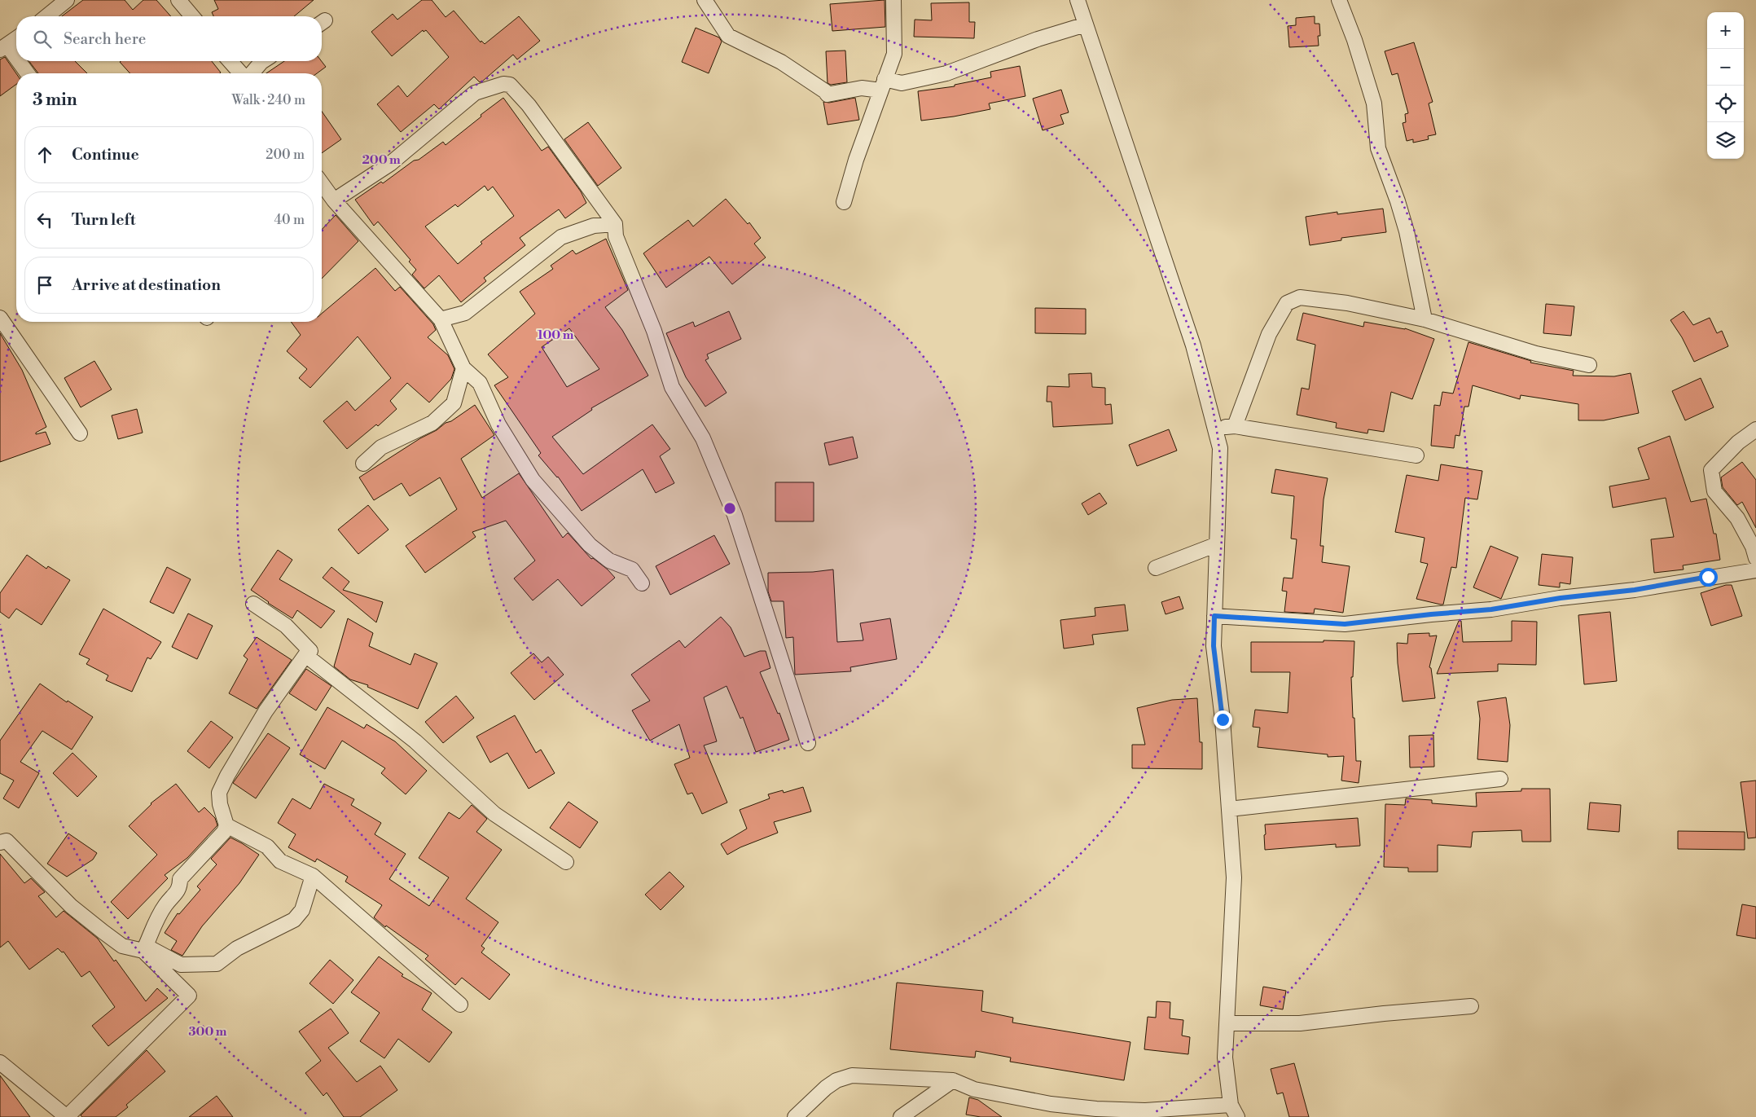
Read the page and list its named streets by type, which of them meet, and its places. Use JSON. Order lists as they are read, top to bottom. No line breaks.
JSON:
{"page":{"map_buttons":["+","−"],"search":"Search here","heading":["3 min","Walk · 240 m"],"list":[["Continue","200 m"],["Turn left","40 m"],"Arrive at destination"]},"rings":["200 m","100 m","300 m"]}
